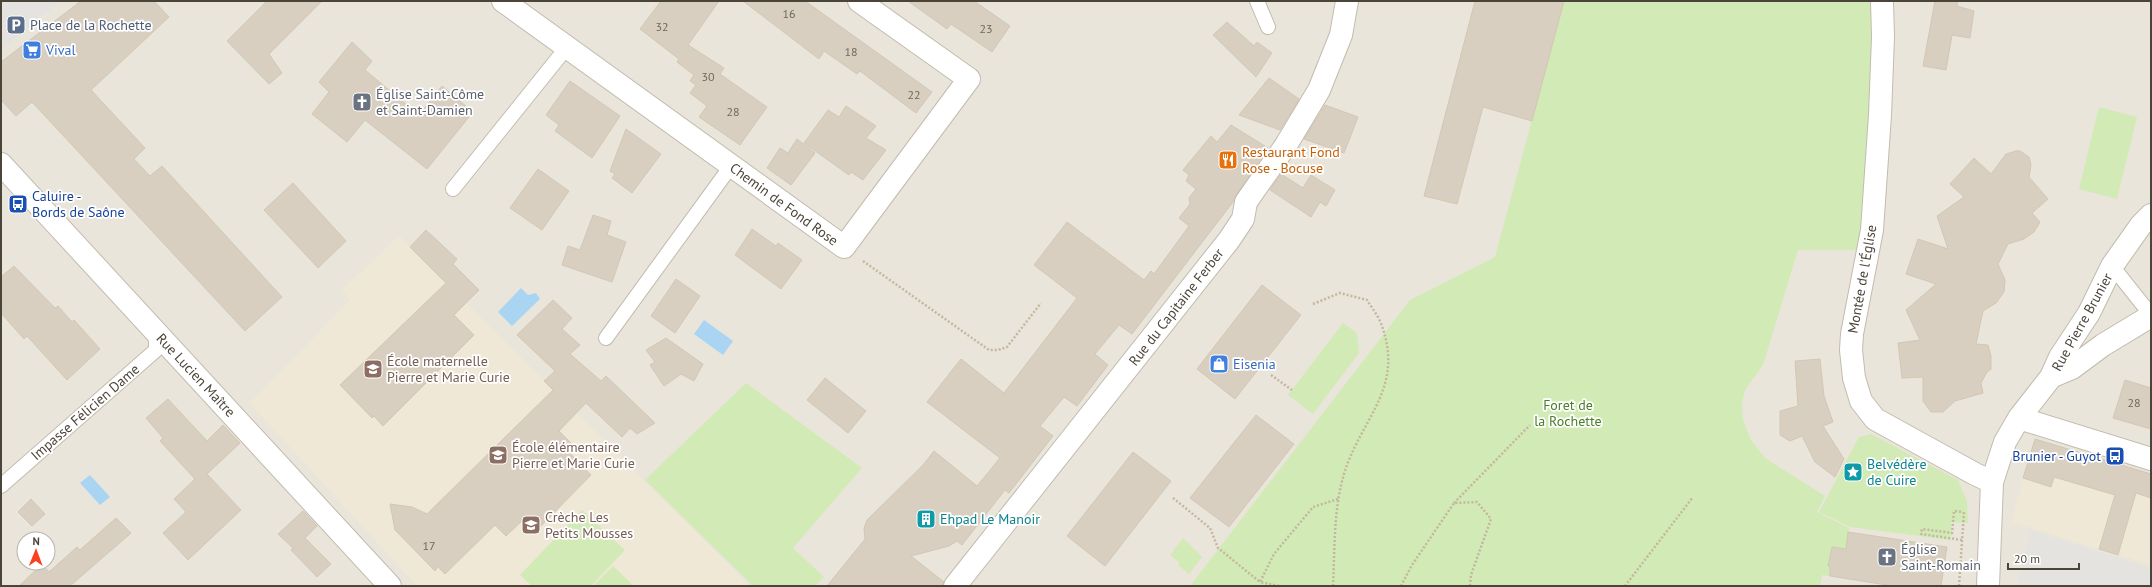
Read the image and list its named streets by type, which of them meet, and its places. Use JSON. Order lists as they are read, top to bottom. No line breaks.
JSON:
{"streets":{"street":["Chemin de Fond Rose","Montée de l'Église","Rue du Capitaine Ferber","Rue Pierre Brunier","Rue Lucien Maître"],"lane":["Impasse Félicien Dame"]},"crossings":[["Montée de l'Église","Rue Pierre Brunier"],["Rue Lucien Maître","Impasse Félicien Dame"]],"parks":["Foret de la Rochette"],"places":{"parking":["Place de la Rochette"],"supermarket":["Vival"],"church":["Église Saint-Côme et Saint-Damien","Église Saint-Romain"],"restaurant":["Restaurant Fond Rose - Bocuse"],"bus stop":["Caluire - Bords de Saône","Brunier - Guyot"],"shop":["Eisenia"],"school or university":["École maternelle Pierre et Marie Curie","École élémentaire Pierre et Marie Curie","Crèche Les Petits Mousses"],"place":["Belvédère de Cuire"],"building":["Ehpad Le Manoir"]},"house_numbers":["16","32","23","18","30","22","28","28","17"],"scale_bar":"20 m","north":"top"}
